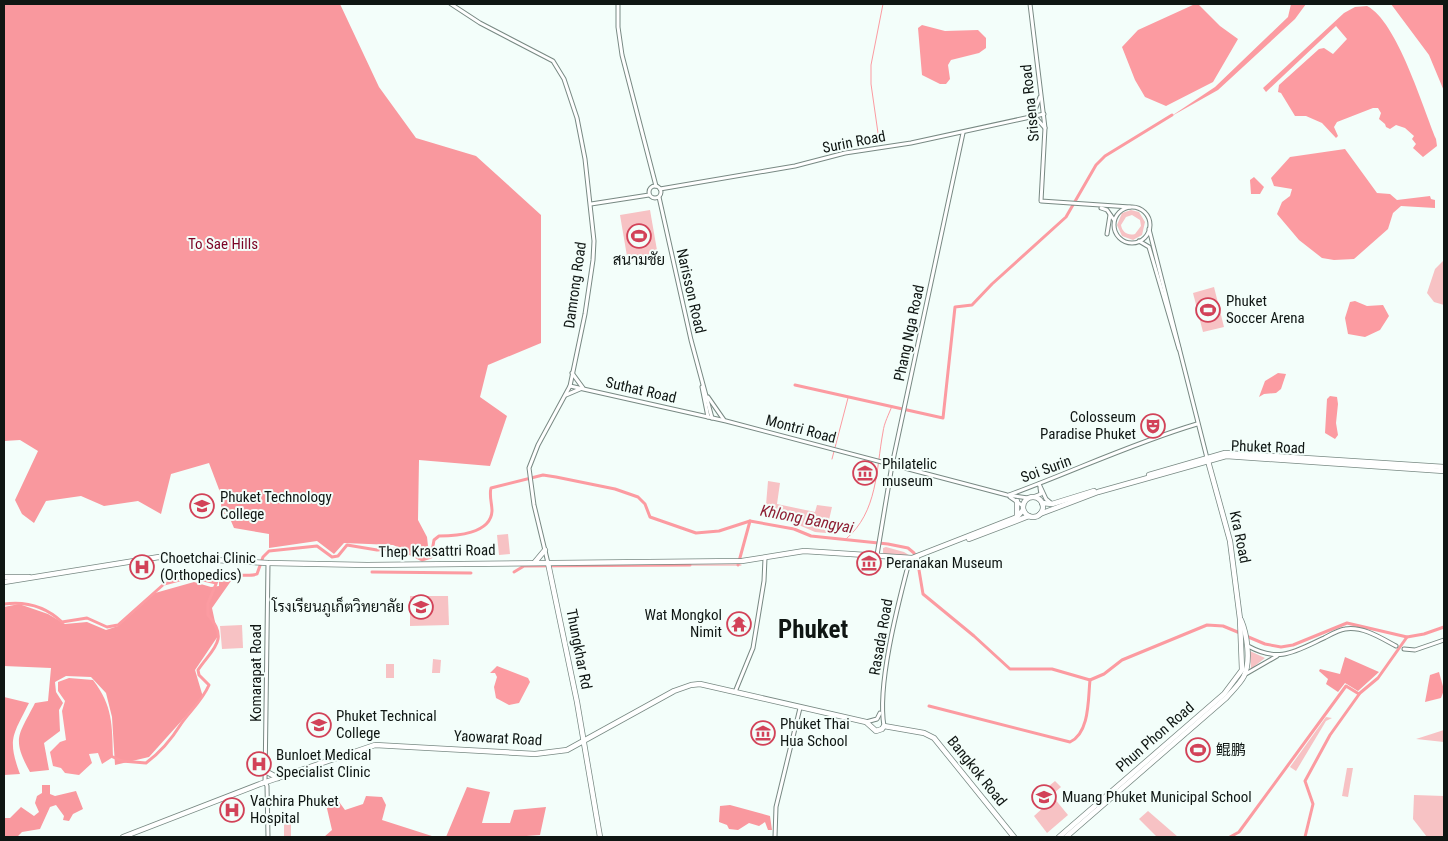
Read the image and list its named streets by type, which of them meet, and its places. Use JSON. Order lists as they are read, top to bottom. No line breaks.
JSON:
{"streets":{"main road":["Phuket Road","Kra Road","Thep Krasattri Road","Rasada Road","Thungkhar Rd","Phun Phon Road","Yaowarat Road","Bangkok Road"],"street":["Srisena Road","Surin Road","Damrong Road","Narisson Road","Phang Nga Road","Suthat Road","Montri Road","Soi Surin","Komarapat Road"]},"crossings":[["Srisena Road","Surin Road"],["Surin Road","Phang Nga Road"],["Damrong Road","Suthat Road"],["Damrong Road","Thep Krasattri Road"],["Damrong Road","Thungkhar Rd"],["Narisson Road","Suthat Road"],["Narisson Road","Montri Road"],["Phang Nga Road","Montri Road"],["Phang Nga Road","Thep Krasattri Road"],["Suthat Road","Montri Road"],["Montri Road","Phuket Road"],["Montri Road","Soi Surin"],["Phuket Road","Kra Road"],["Kra Road","Phun Phon Road"],["Thep Krasattri Road","Thungkhar Rd"],["Thep Krasattri Road","Komarapat Road"],["Thungkhar Rd","Yaowarat Road"],["Komarapat Road","Yaowarat Road"],["Yaowarat Road","Bangkok Road"]],"districts":["Phuket"],"water":["Khlong Bangyai"],"parks":["To Sae Hills"],"places":{"sports":["สนามชัย","Phuket Soccer Arena","鲲鹏"],"theatre":["Colosseum Paradise Phuket"],"museum":["Philatelic museum","Peranakan Museum","Phuket Thai Hua School"],"school or university":["Phuket Technology College","โรงเรียนภูเก็ตวิทยาลัย","Phuket Technical College","Muang Phuket Municipal School"],"hospital":["Choetchai Clinic (Orthopedics)","Bunloet Medical Specialist Clinic","Vachira Phuket Hospital"],"temple":["Wat Mongkol Nimit"]}}
